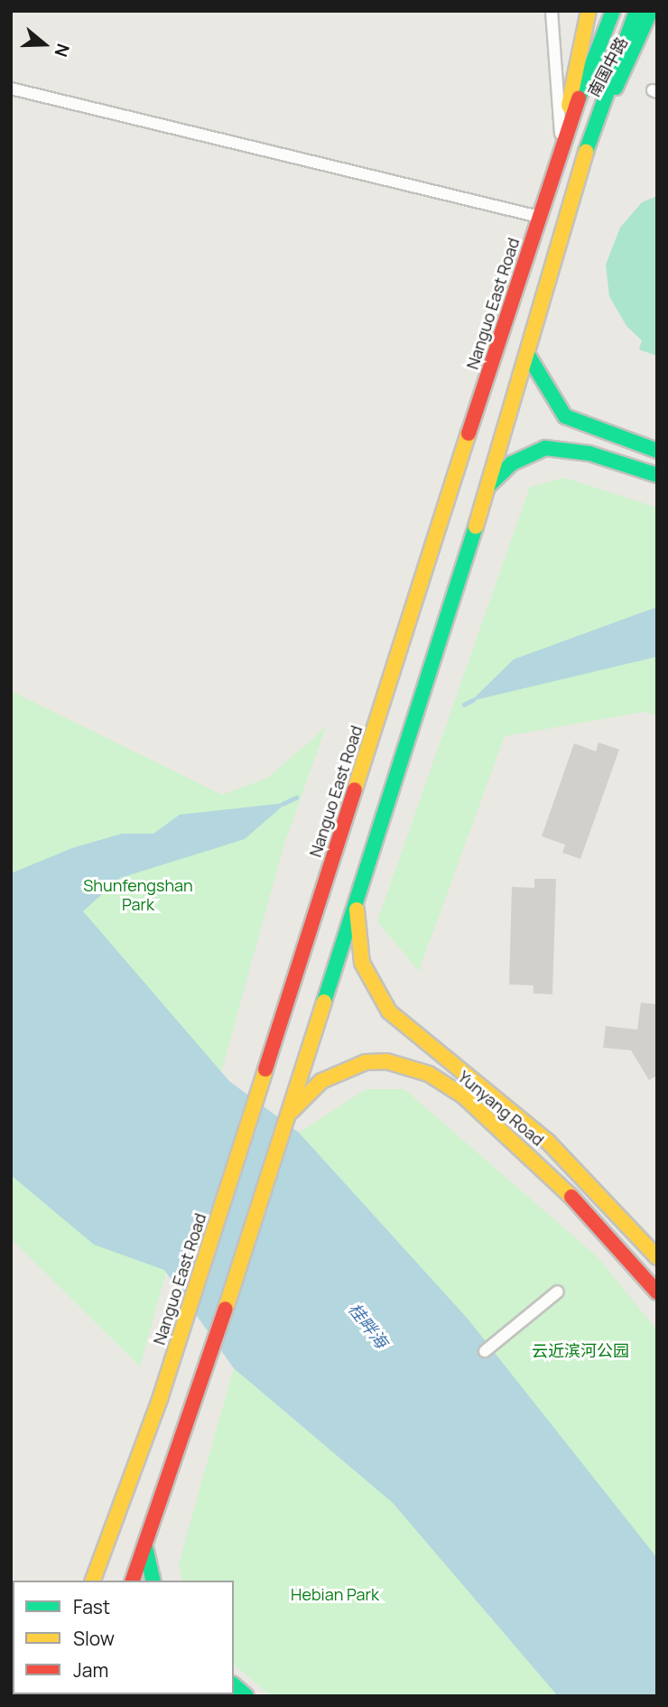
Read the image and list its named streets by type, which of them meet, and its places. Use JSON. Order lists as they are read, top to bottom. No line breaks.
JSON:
{"streets":{"main road":["南国中路","Nanguo East Road","Yunyang Road"]},"crossings":[["南国中路","Nanguo East Road"]],"water":["桂畔海"],"parks":["Shunfengshan Park","云近滨河公园","Hebian Park"],"legend":["Fast","Slow","Jam"],"north":"right"}
